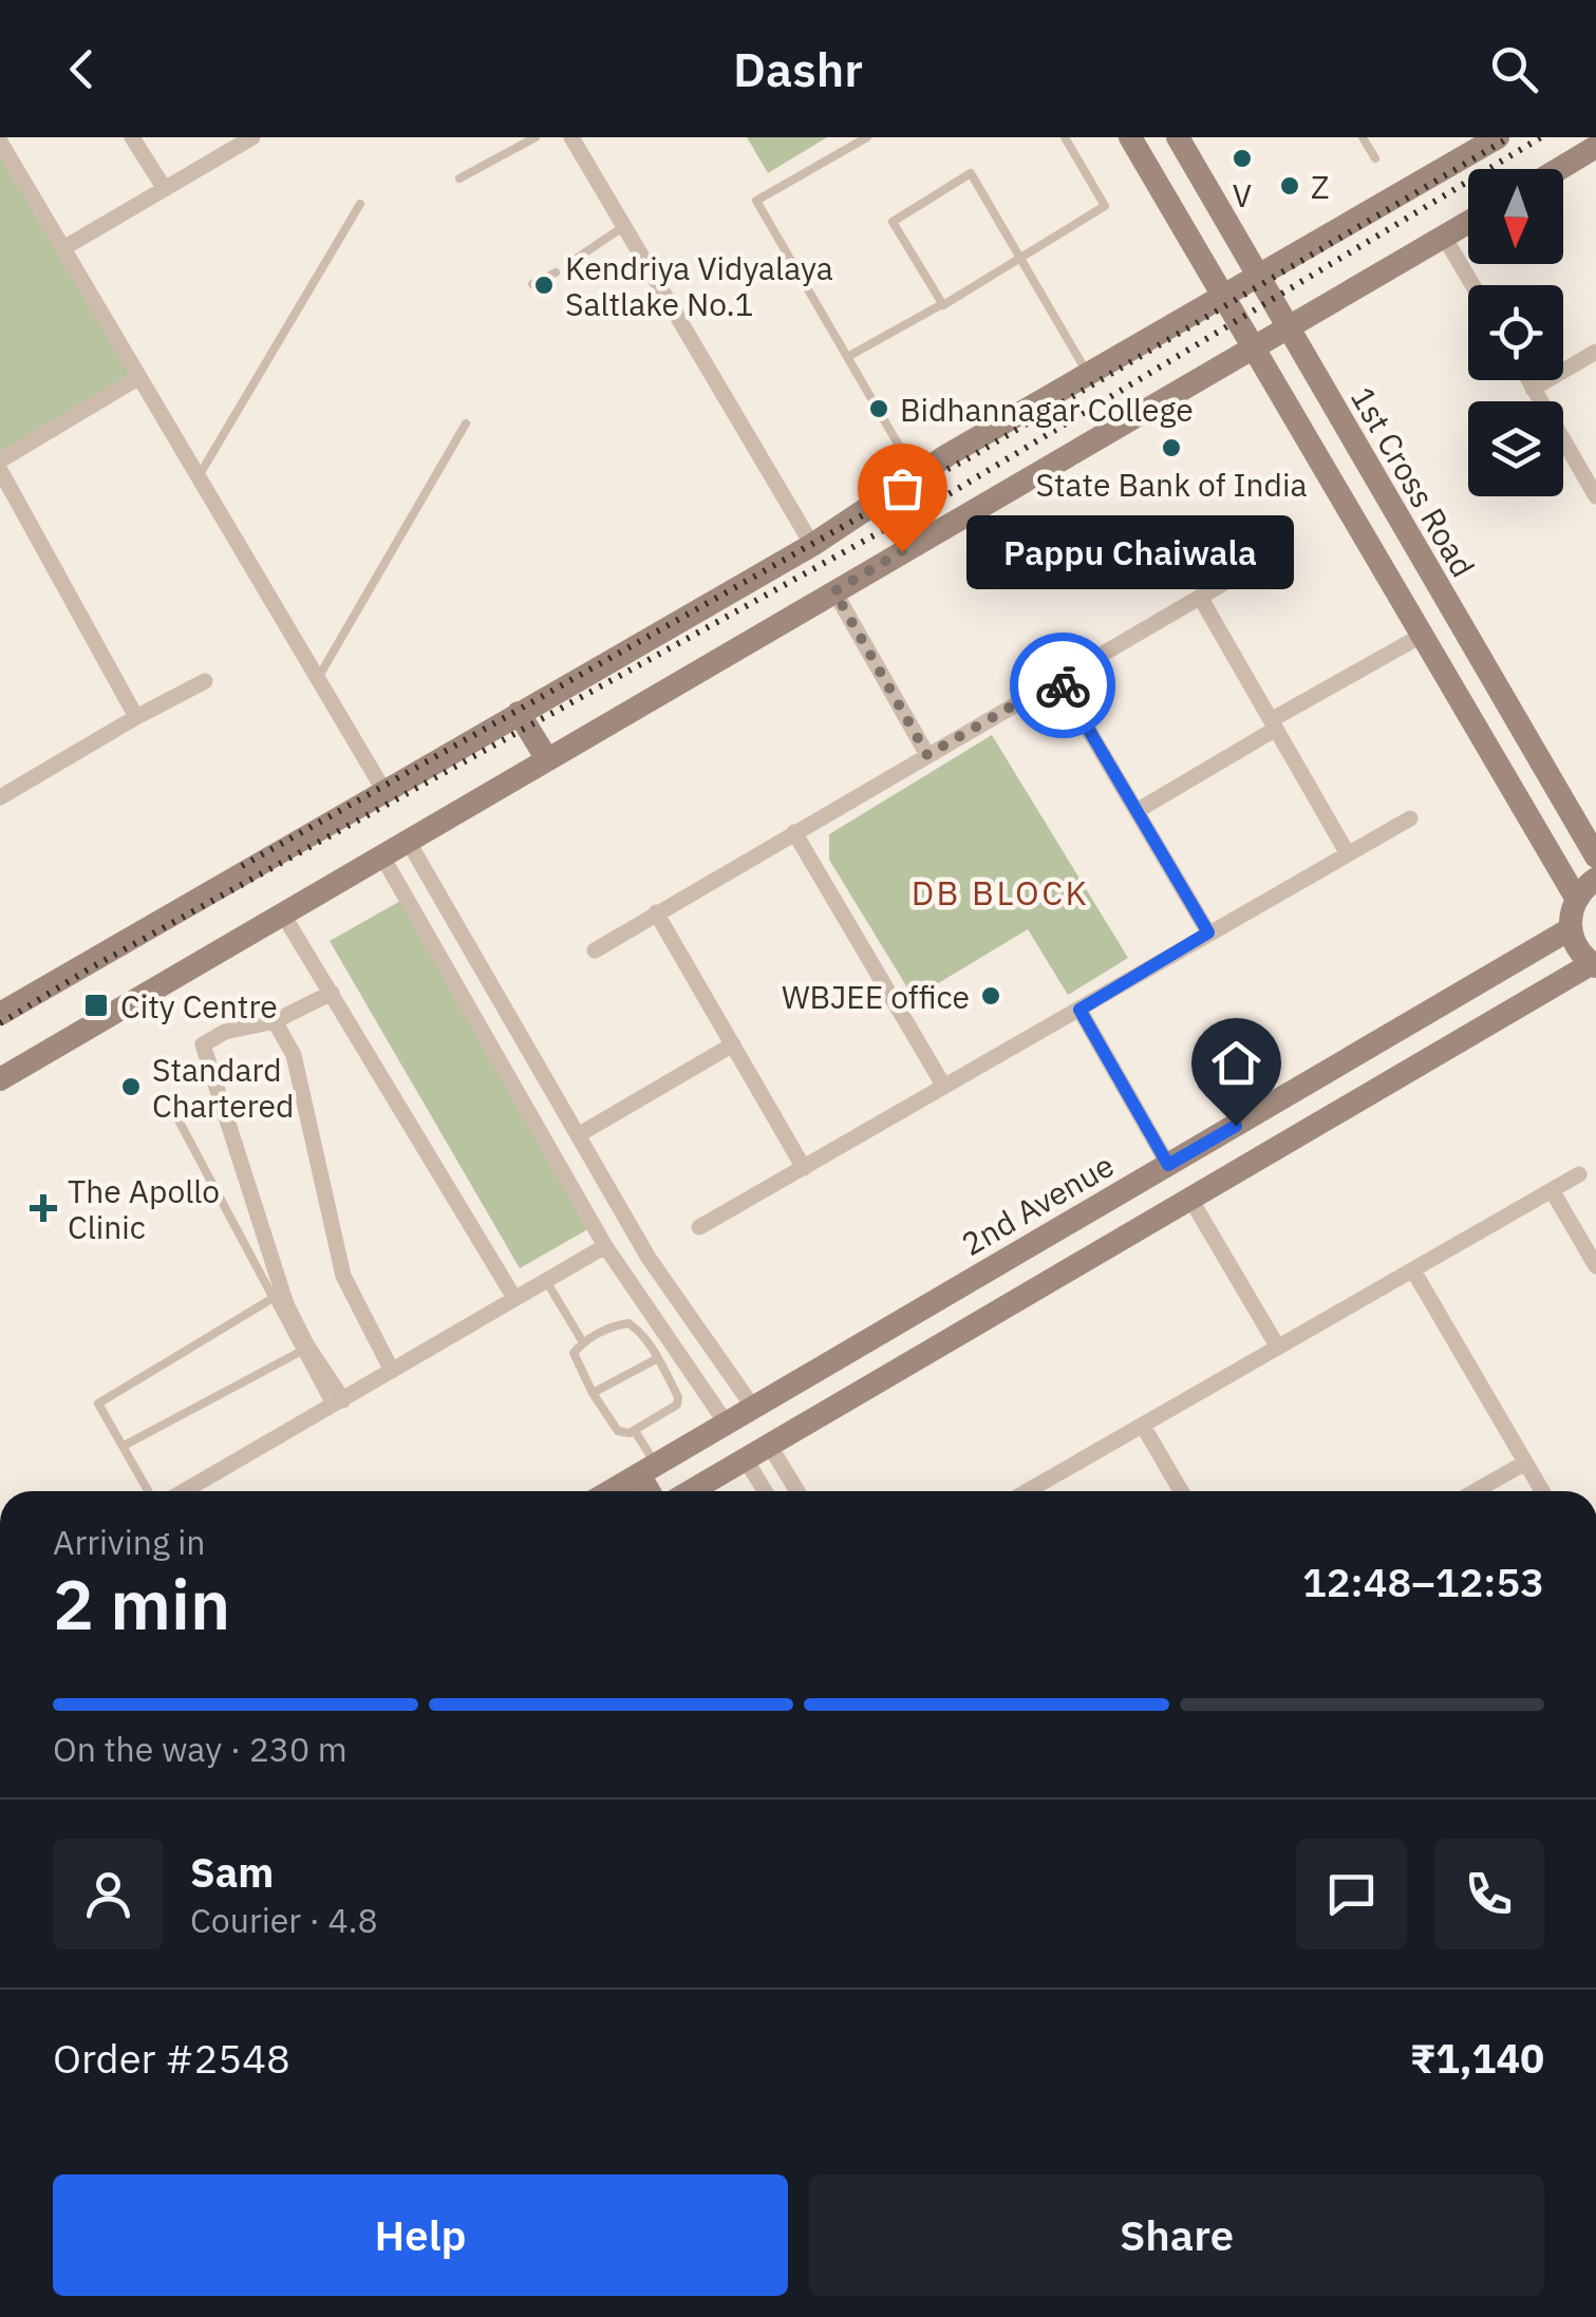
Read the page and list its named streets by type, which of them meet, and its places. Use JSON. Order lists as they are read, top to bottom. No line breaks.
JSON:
{"streets":{"street":["1st Cross Road","2nd Avenue"]},"districts":["DB BLOCK"],"places":{"other":["V","Z","Kendriya Vidyalaya Saltlake No.1","Bidhannagar College","State Bank of India","Pappu Chaiwala","WBJEE office","Standard Chartered"],"transit":["City Centre"],"health":["The Apollo Clinic"]},"north":"bottom","page":{"header":"Dashr","bubble":"Pappu Chaiwala","heading":["2 min","Arriving in","12:48–12:53"],"panel":["Sam","Courier · 4.8","Order #2548","₹1,140"],"bar":"On the way · 230 m","buttons":["Help","Share"]}}
